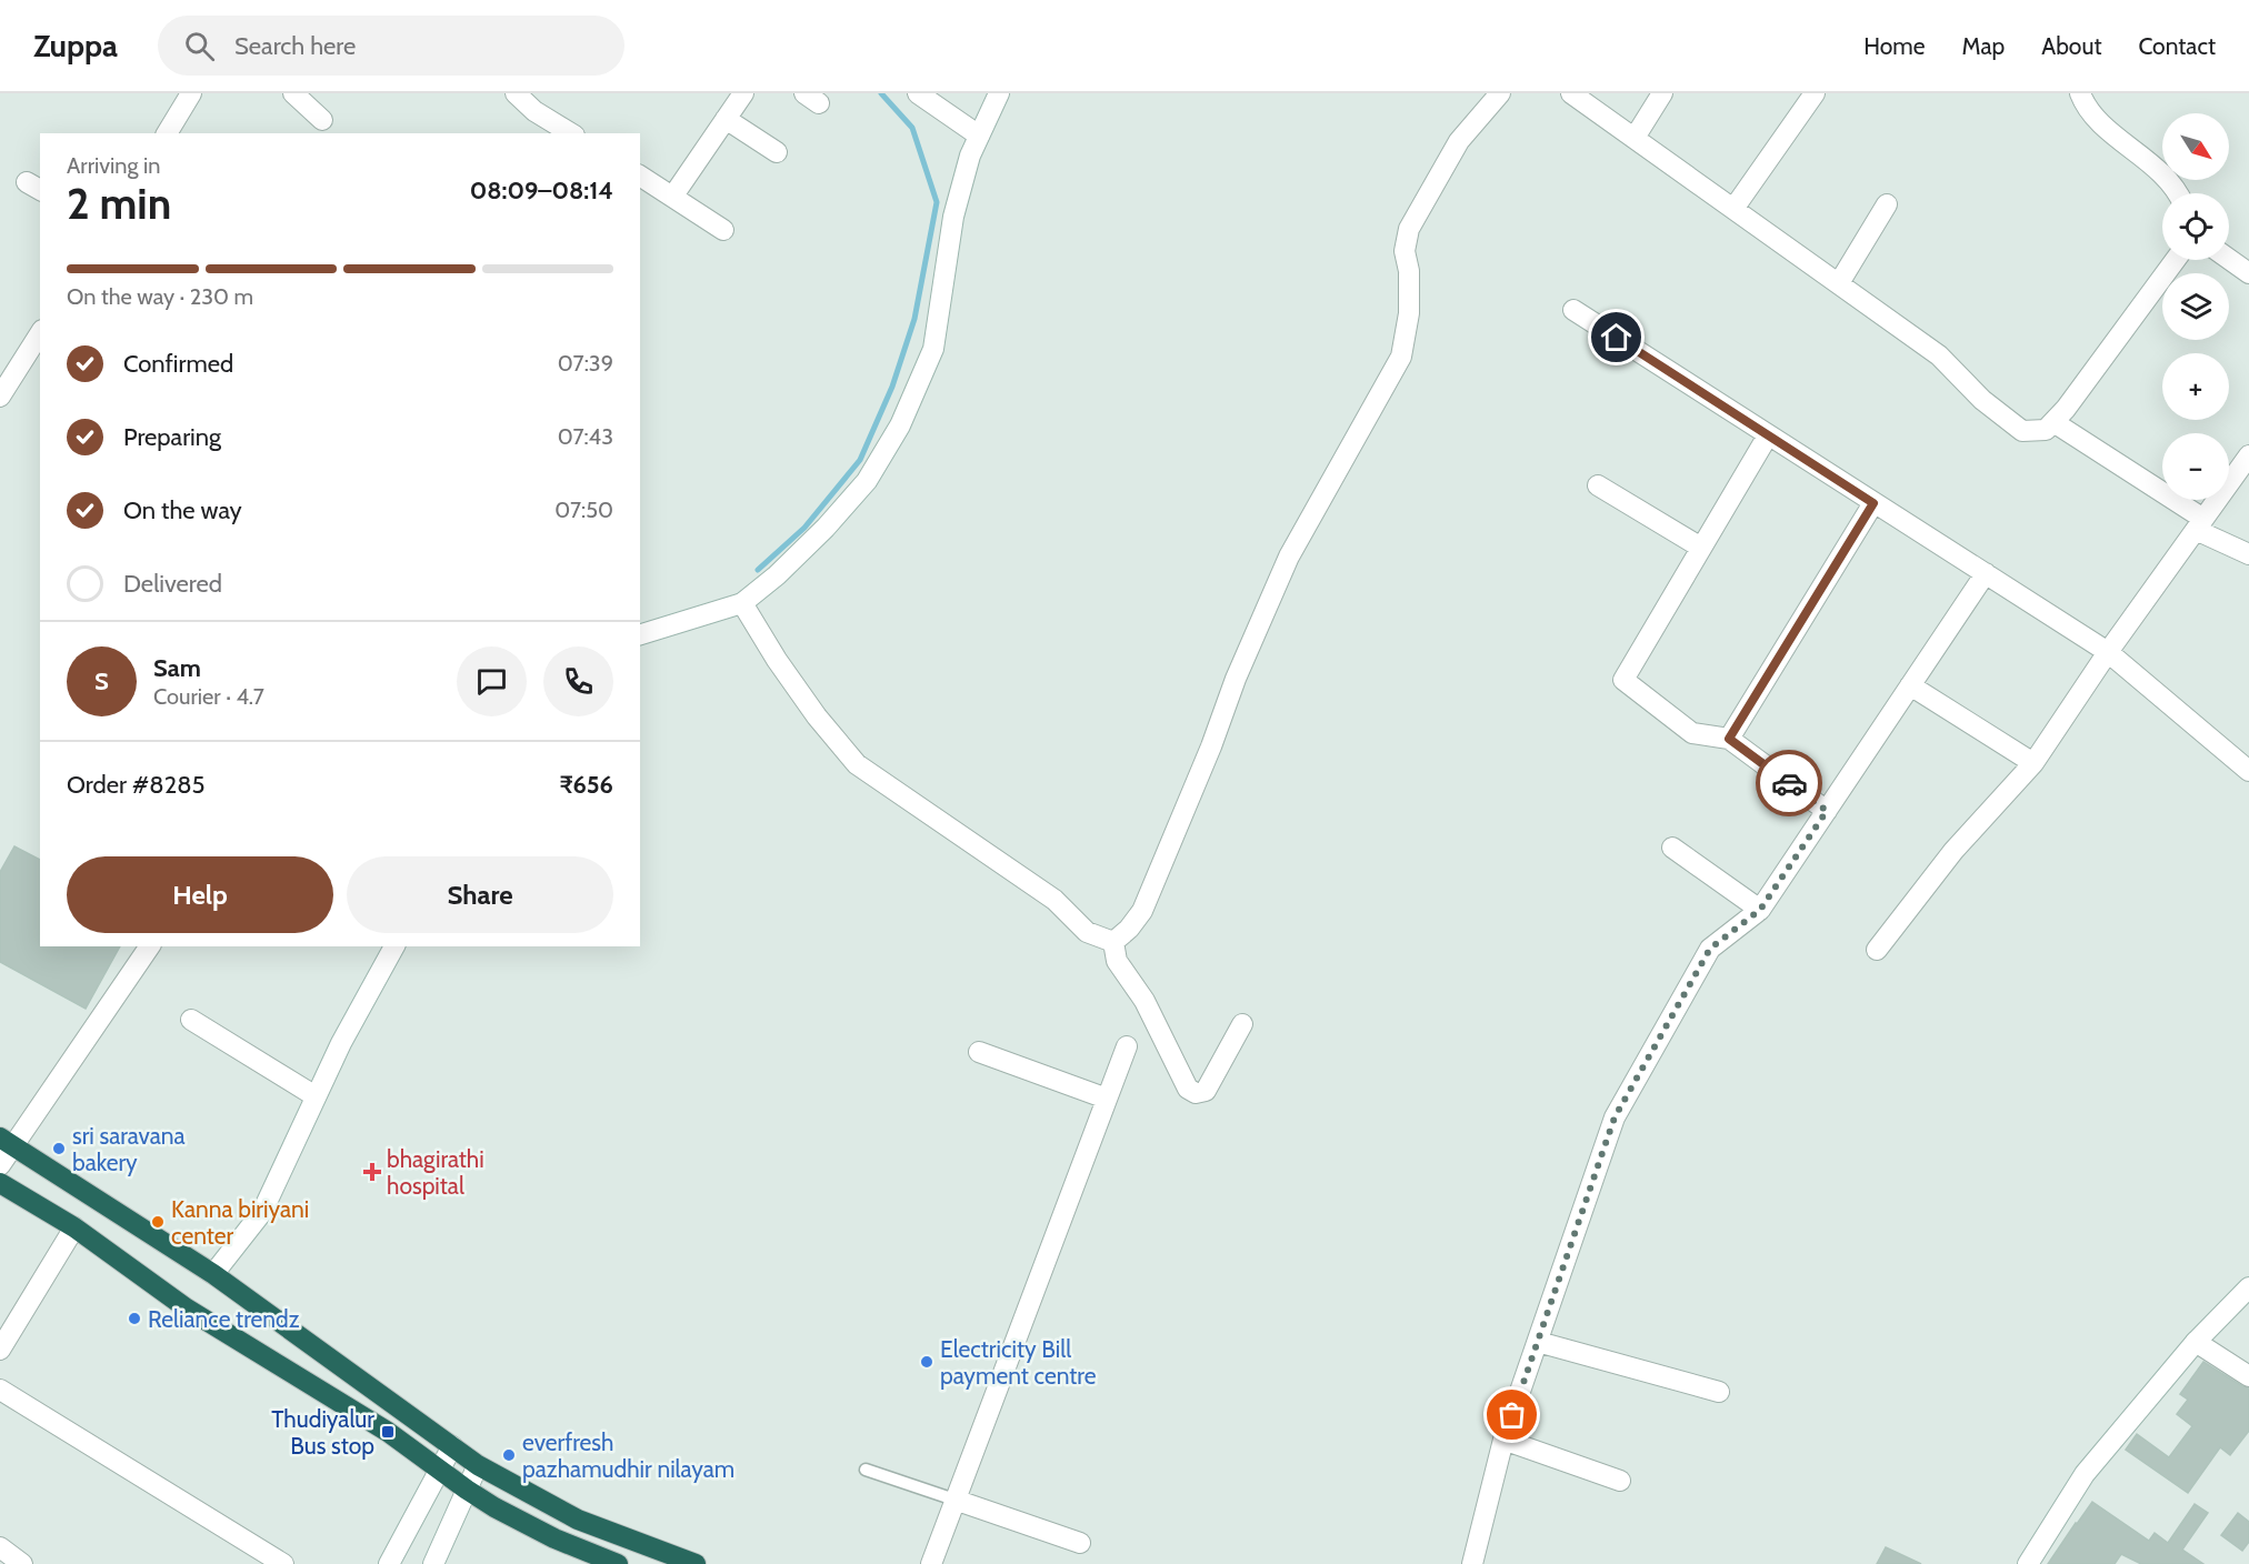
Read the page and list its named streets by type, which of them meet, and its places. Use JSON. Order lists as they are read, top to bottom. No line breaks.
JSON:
{"places":{"other":["sri saravana bakery","Kanna biriyani center","Reliance trendz","Electricity Bill payment centre","everfresh pazhamudhir nilayam"],"health":["bhagirathi hospital"],"transit":["Thudiyalur Bus stop"]},"north":"bottom right","page":{"header":"Zuppa","search":"Search here","nav":["Home","Map","About","Contact"],"map_buttons":["+","−"],"heading":["2 min","Arriving in","08:09–08:14"],"panel":["Sam","Courier · 4.7","Order #8285","₹656"],"bar":"On the way · 230 m","list":[["Confirmed","07:39"],["Preparing","07:43"],["On the way","07:50"],"Delivered"],"round":"S","buttons":["Help","Share"]}}
